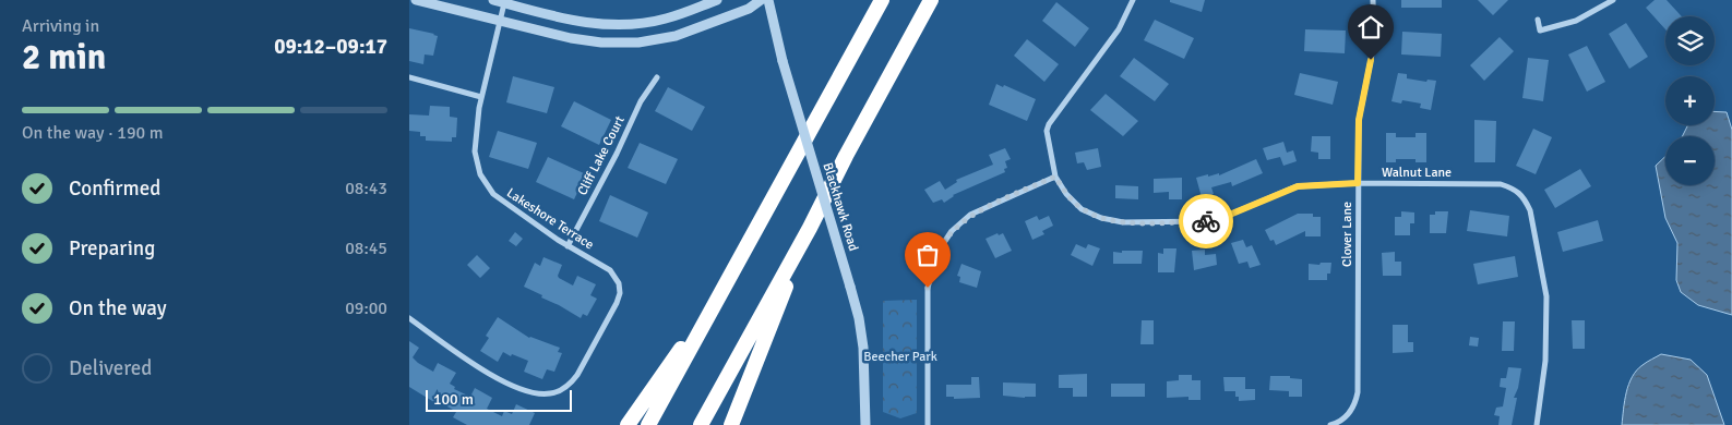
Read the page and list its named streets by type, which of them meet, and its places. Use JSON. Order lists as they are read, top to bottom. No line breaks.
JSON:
{"streets":{"street":["Cliff Lake Court","Walnut Lane","Blackhawk Road","Lakeshore Terrace","Clover Lane"]},"crossings":[["Cliff Lake Court","Lakeshore Terrace"],["Walnut Lane","Clover Lane"]],"parks":["Beecher Park"],"scale_bar":"100 m","page":{"heading":["2 min","Arriving in","09:12–09:17"],"map_buttons":["+","−"],"bar":"On the way · 190 m","list":[["Confirmed","08:43"],["Preparing","08:45"],["On the way","09:00"],"Delivered"],"scale":"100 m"}}
